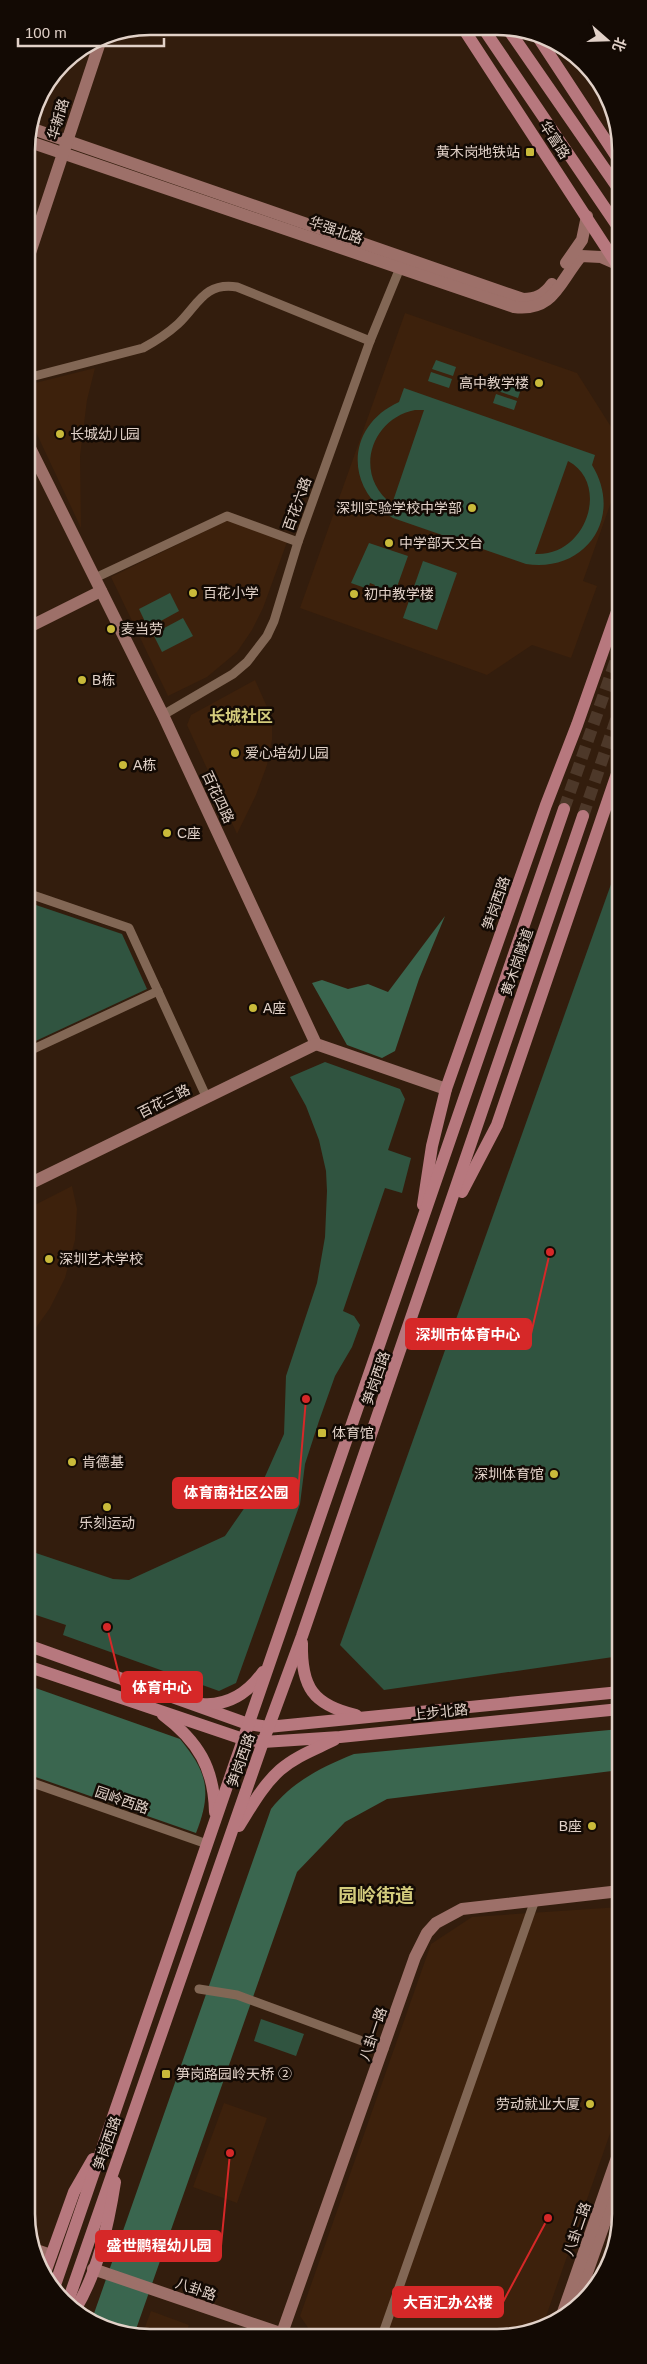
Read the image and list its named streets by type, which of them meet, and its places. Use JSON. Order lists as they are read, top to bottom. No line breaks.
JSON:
{"streets":{"main road":["华富路","笋岗西路","黄木岗隧道","上步北路"],"street":["华新路","华强北路","百花六路","百花四路","百花三路","园岭西路","八卦一路","八卦二路","八卦路"]},"crossings":[["华新路","华强北路"],["华富路","华强北路"],["华强北路","百花六路"],["百花六路","百花四路"],["百花四路","百花三路"],["笋岗西路","黄木岗隧道"],["笋岗西路","上步北路"],["笋岗西路","园岭西路"]],"districts":["长城社区","园岭街道"],"places":{"transit":["黄木岗地铁站","体育馆","笋岗路园岭天桥 ②"],"other":["高中教学楼","长城幼儿园","深圳实验学校中学部","中学部天文台","百花小学","初中教学楼","麦当劳","B栋","爱心培幼儿园","A栋","C座","A座","深圳市体育中心","深圳艺术学校","体育南社区公园","肯德基","深圳体育馆","乐刻运动","体育中心","B座","劳动就业大厦","盛世鹏程幼儿园","大百汇办公楼"]},"scale_bar":"100 m","north":"right"}
